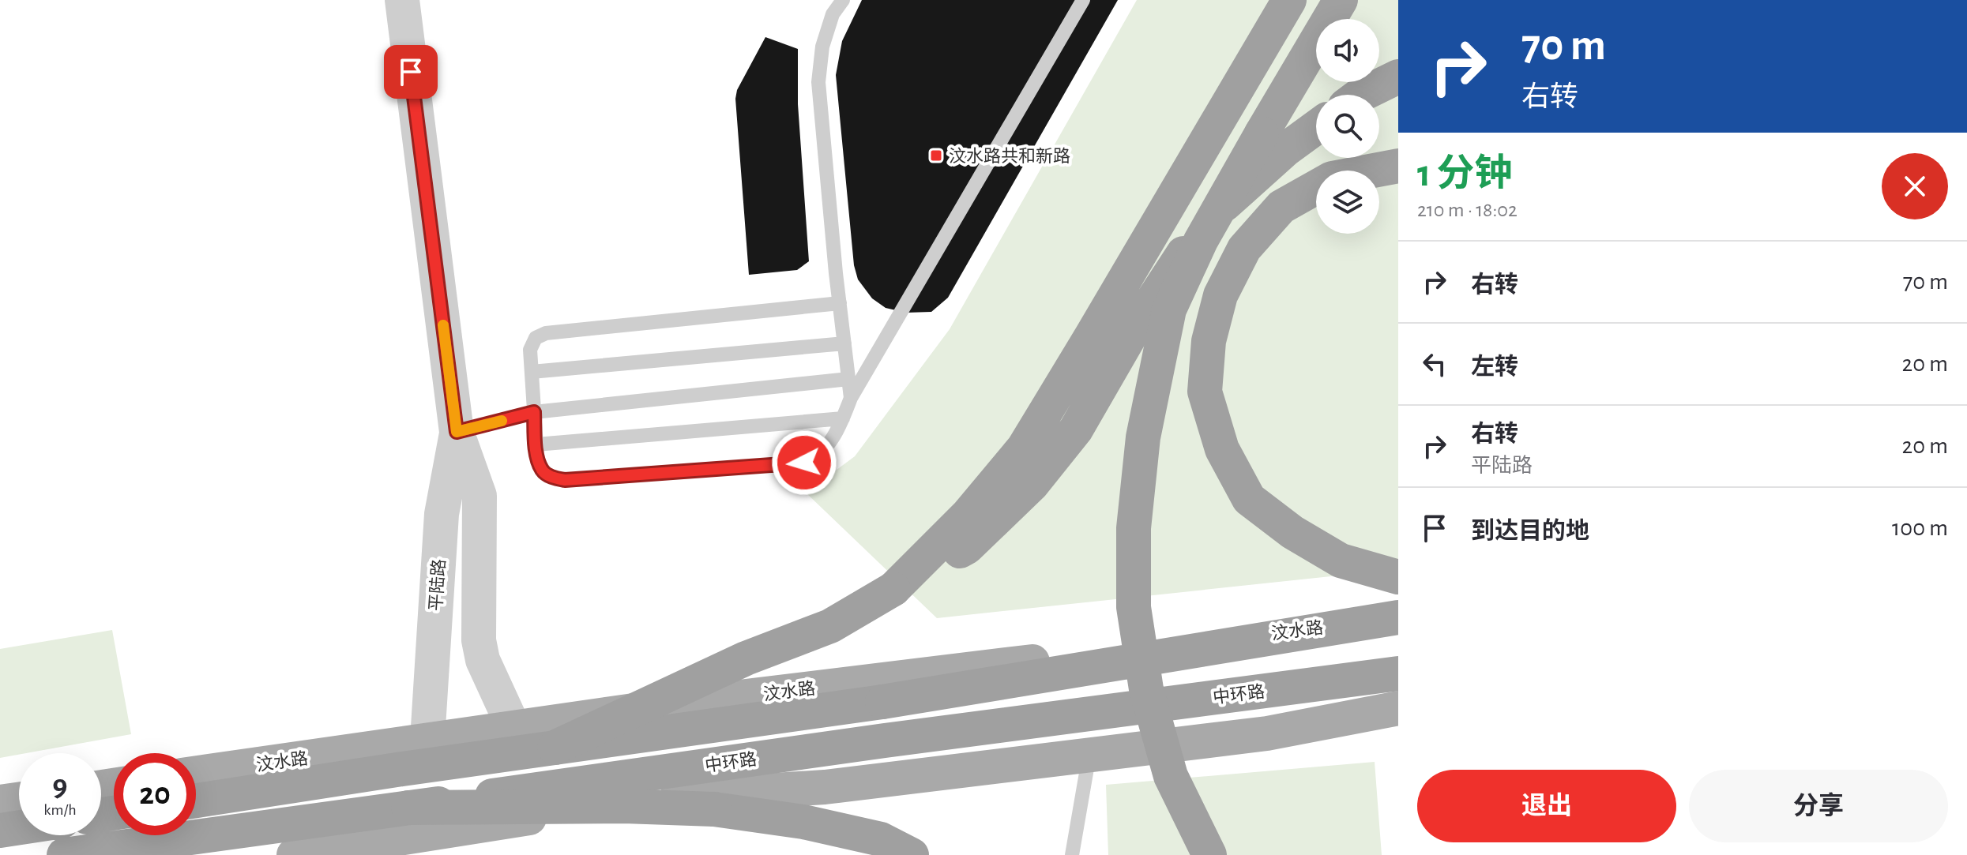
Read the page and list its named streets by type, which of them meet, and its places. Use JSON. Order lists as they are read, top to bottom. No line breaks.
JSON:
{"streets":{"highway":["中环路"],"main road":["汶水路"],"street":["平陆路"]},"crossings":[["平陆路","汶水路"]],"places":{"transit":["汶水路共和新路"]},"page":{"turn":["70 m","右转"],"heading":["1 分钟","210 m · 18:02"],"list":[{"name":"右转","value":"70 m"},{"name":"左转","value":"20 m"},{"name":"右转","note":"平陆路","value":"20 m"},{"name":"到达目的地","value":"100 m"}],"speed":"9 km/h","limit":"20","buttons":["退出","分享"]}}
